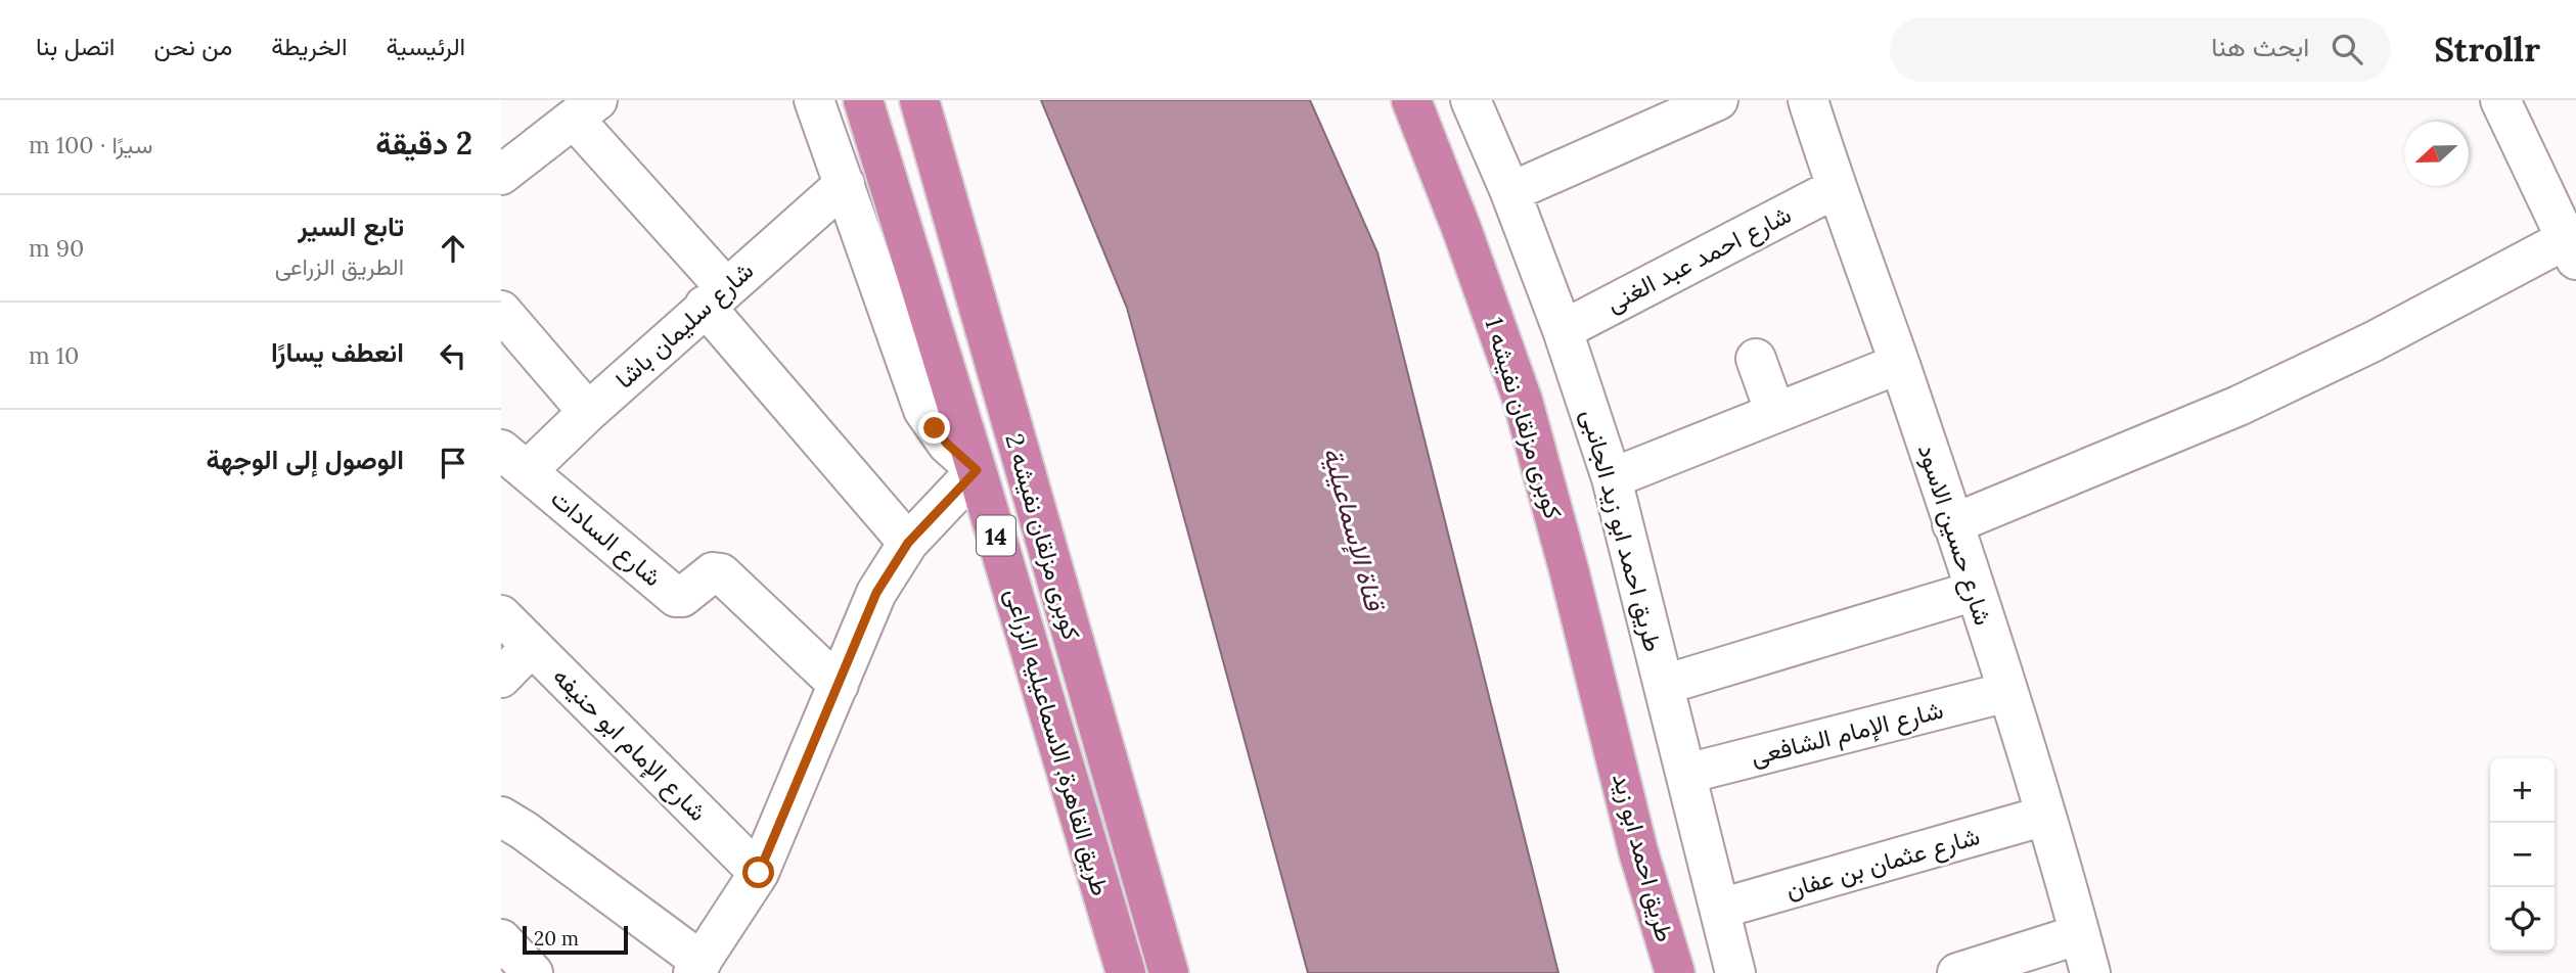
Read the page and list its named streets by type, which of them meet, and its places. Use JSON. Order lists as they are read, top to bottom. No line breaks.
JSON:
{"streets":{"highway":["كوبرى مزلقان نفيشه 1","14","كوبرى مزلقان نفيشه 2","طريق القاهرة, الاسماعيليه الزراعى","طريق احمد ابو زيد"],"street":["شارع احمد عبد الغنى","شارع سليمان باشا","طريق احمد ابو زيد الجانبى","شارع حسين الاسود","شارع السادات","شارع الإمام الشافعى","شارع الإمام ابو حنيفه","شارع عثمان بن عفان"]},"crossings":[["شارع احمد عبد الغنى","طريق احمد ابو زيد الجانبى"],["شارع احمد عبد الغنى","شارع حسين الاسود"],["شارع سليمان باشا","شارع السادات"],["كوبرى مزلقان نفيشه 1","طريق احمد ابو زيد"],["طريق احمد ابو زيد الجانبى","شارع الإمام الشافعى"],["طريق احمد ابو زيد الجانبى","شارع عثمان بن عفان"],["شارع حسين الاسود","شارع الإمام الشافعى"],["شارع حسين الاسود","شارع عثمان بن عفان"]],"water":["قناة الإسماعيلية"],"scale_bar":"20 m","north":"left","page":{"header":"Strollr","search":"ابحث هنا","nav":["الرئيسية","الخريطة","من نحن","اتصل بنا"],"heading":["2 دقيقة","سيرًا · 100 m"],"list":[["تابع السير","الطريق الزراعى","90 m"],["انعطف يسارًا","10 m"],"الوصول إلى الوجهة"],"map_buttons":["+","−"],"scale":"20 m"}}
